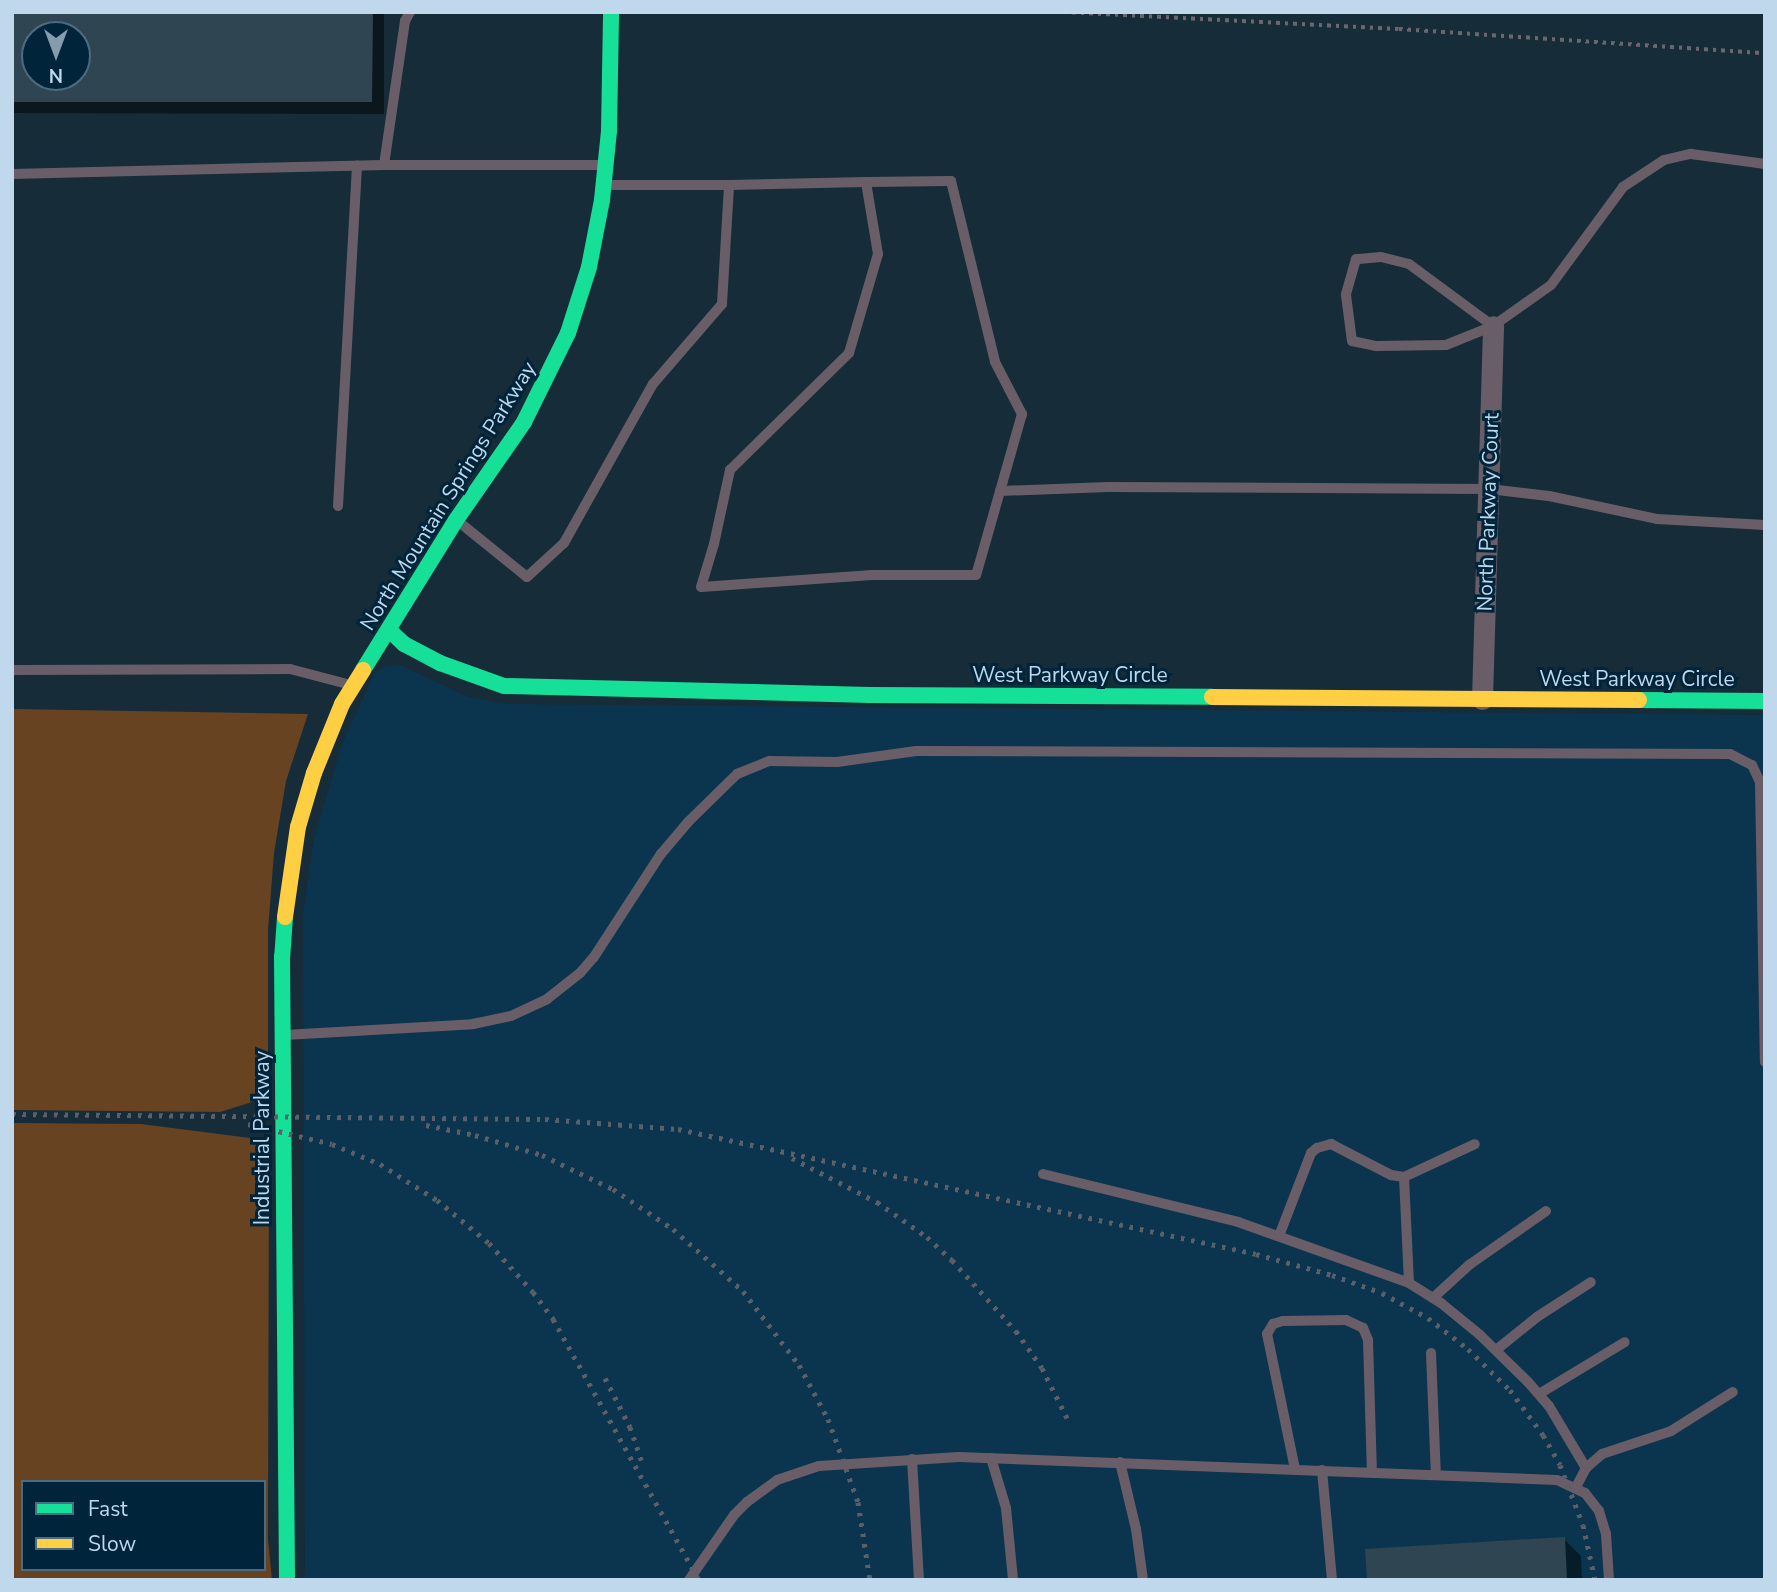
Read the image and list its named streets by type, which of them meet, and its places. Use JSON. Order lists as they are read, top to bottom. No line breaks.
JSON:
{"streets":{"street":["North Mountain Springs Parkway","North Parkway Court","West Parkway Circle","Industrial Parkway"]},"crossings":[["North Mountain Springs Parkway","West Parkway Circle"],["North Mountain Springs Parkway","Industrial Parkway"],["North Parkway Court","West Parkway Circle"]],"legend":["Fast","Slow"],"north":"bottom"}
